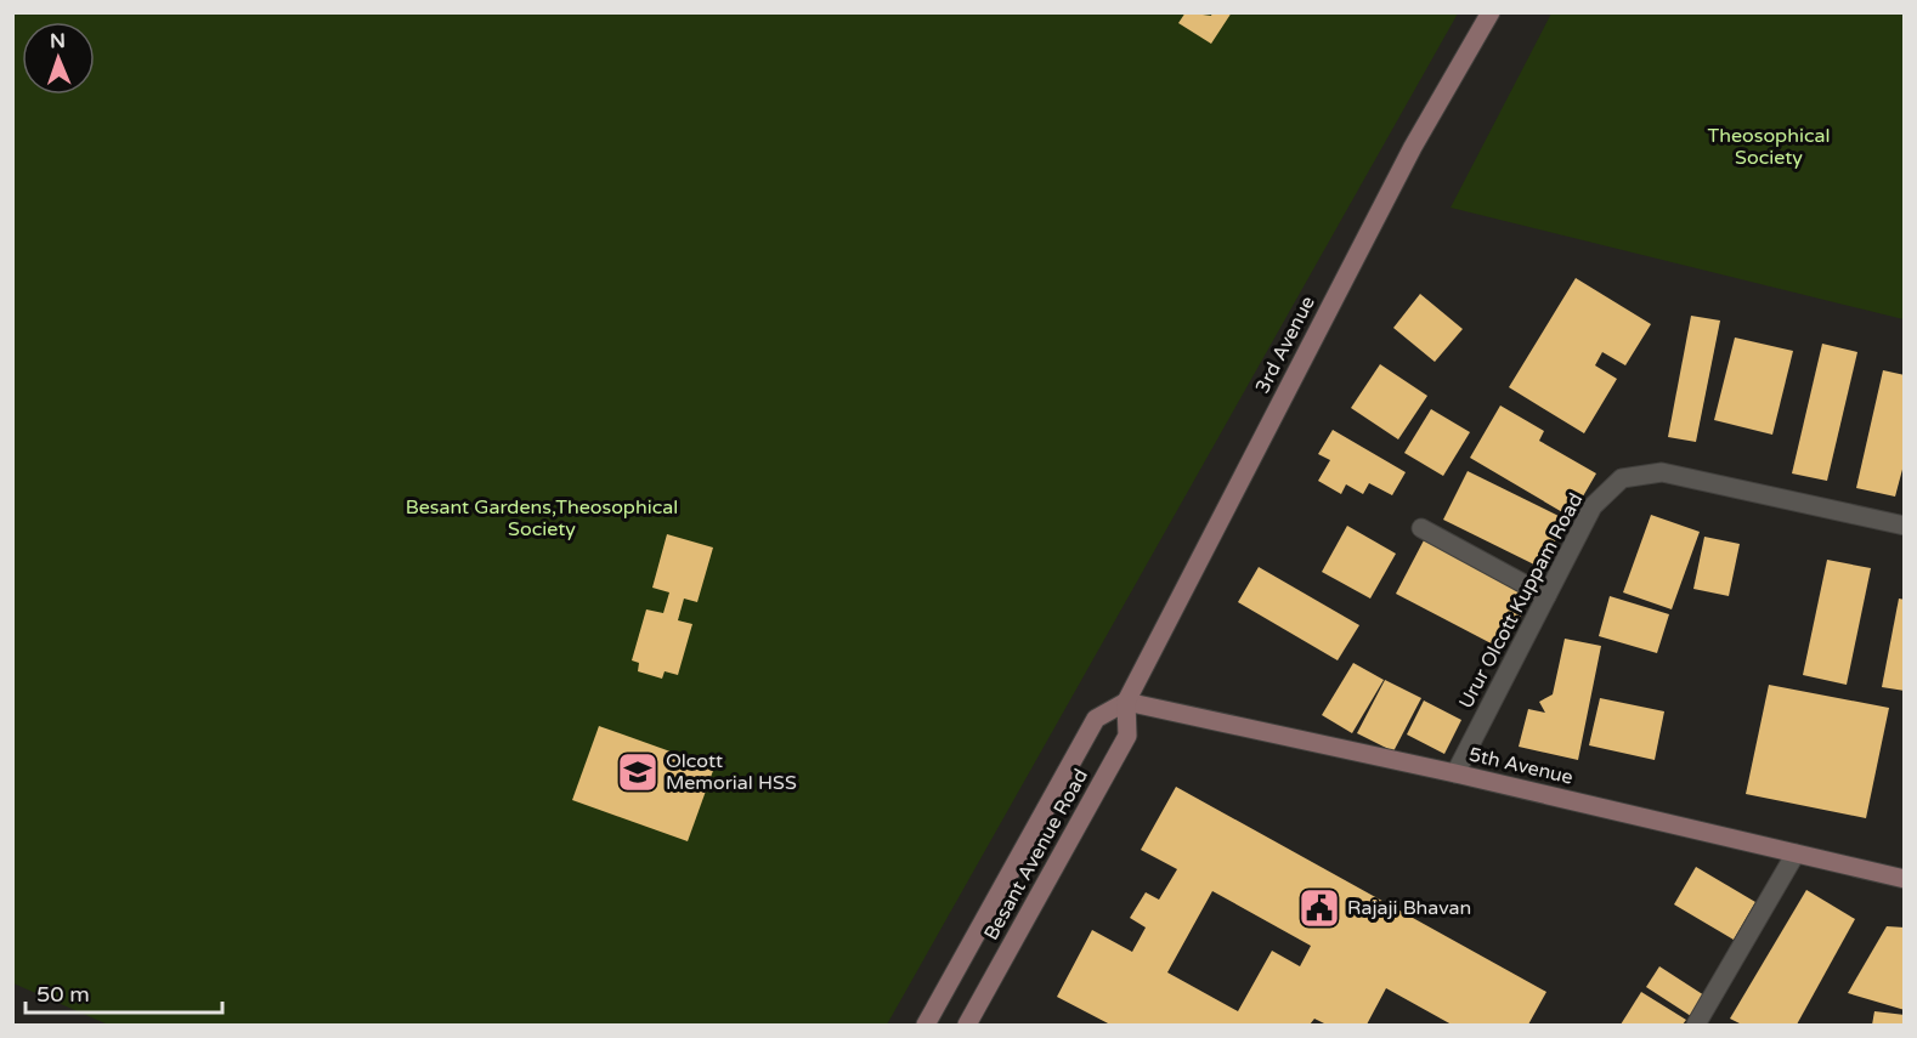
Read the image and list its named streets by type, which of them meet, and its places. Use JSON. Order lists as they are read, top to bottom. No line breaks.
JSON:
{"streets":{"main road":["3rd Avenue","5th Avenue","Besant Avenue Road"],"street":["Urur Olcott Kuppam Road"]},"crossings":[["3rd Avenue","5th Avenue"],["3rd Avenue","Besant Avenue Road"],["Urur Olcott Kuppam Road","5th Avenue"],["5th Avenue","Besant Avenue Road"]],"parks":["Theosophical Society","Besant Gardens,Theosophical Society"],"places":{"school or university":["Olcott Memorial HSS"],"public building":["Rajaji Bhavan"]},"scale_bar":"50 m","north":"top"}
